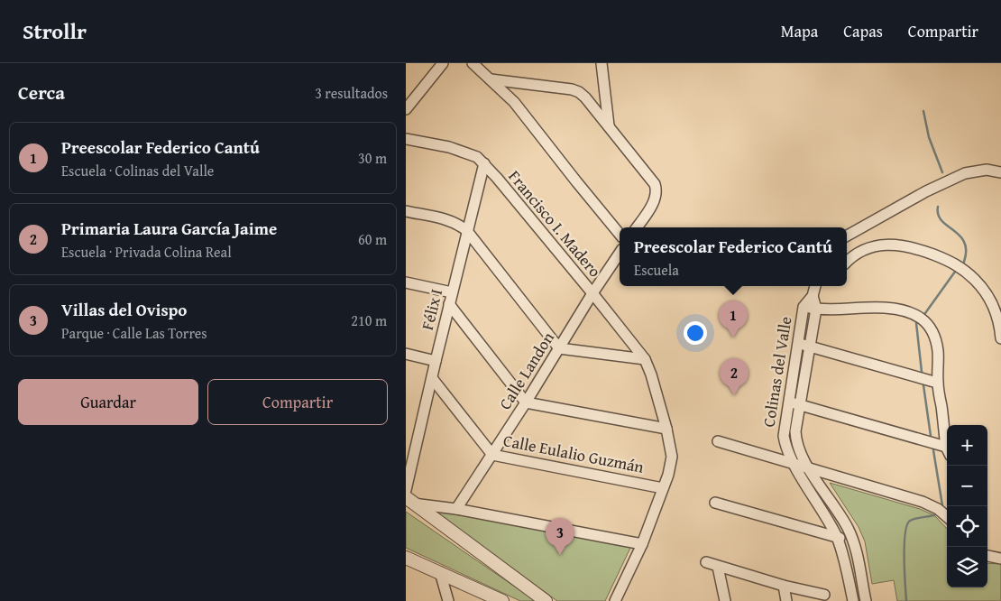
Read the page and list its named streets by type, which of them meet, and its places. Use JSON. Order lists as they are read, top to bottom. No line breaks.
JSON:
{"streets":{"street":["Francisco I. Madero","Félix I","Calle Landon","Colinas del Valle","Calle Eulalio Guzmán"]},"crossings":[["Francisco I. Madero","Félix I"],["Francisco I. Madero","Calle Landon"],["Francisco I. Madero","Calle Eulalio Guzmán"],["Félix I","Calle Eulalio Guzmán"],["Calle Landon","Calle Eulalio Guzmán"]],"page":{"header":"Strollr","nav":["Mapa","Capas","Compartir"],"heading":["Cerca","3 resultados"],"list":[{"mark":"1","name":"Preescolar Federico Cantú","note":"Escuela · Colinas del Valle","value":"30 m"},{"mark":"2","name":"Primaria Laura García Jaime","note":"Escuela · Privada Colina Real","value":"60 m"},{"mark":"3","name":"Villas del Ovispo","note":"Parque · Calle Las Torres","value":"210 m"}],"popup":["Preescolar Federico Cantú","Escuela"],"pins":["1","2","3"],"buttons":["Guardar","Compartir"],"map_buttons":["+","−"]}}
